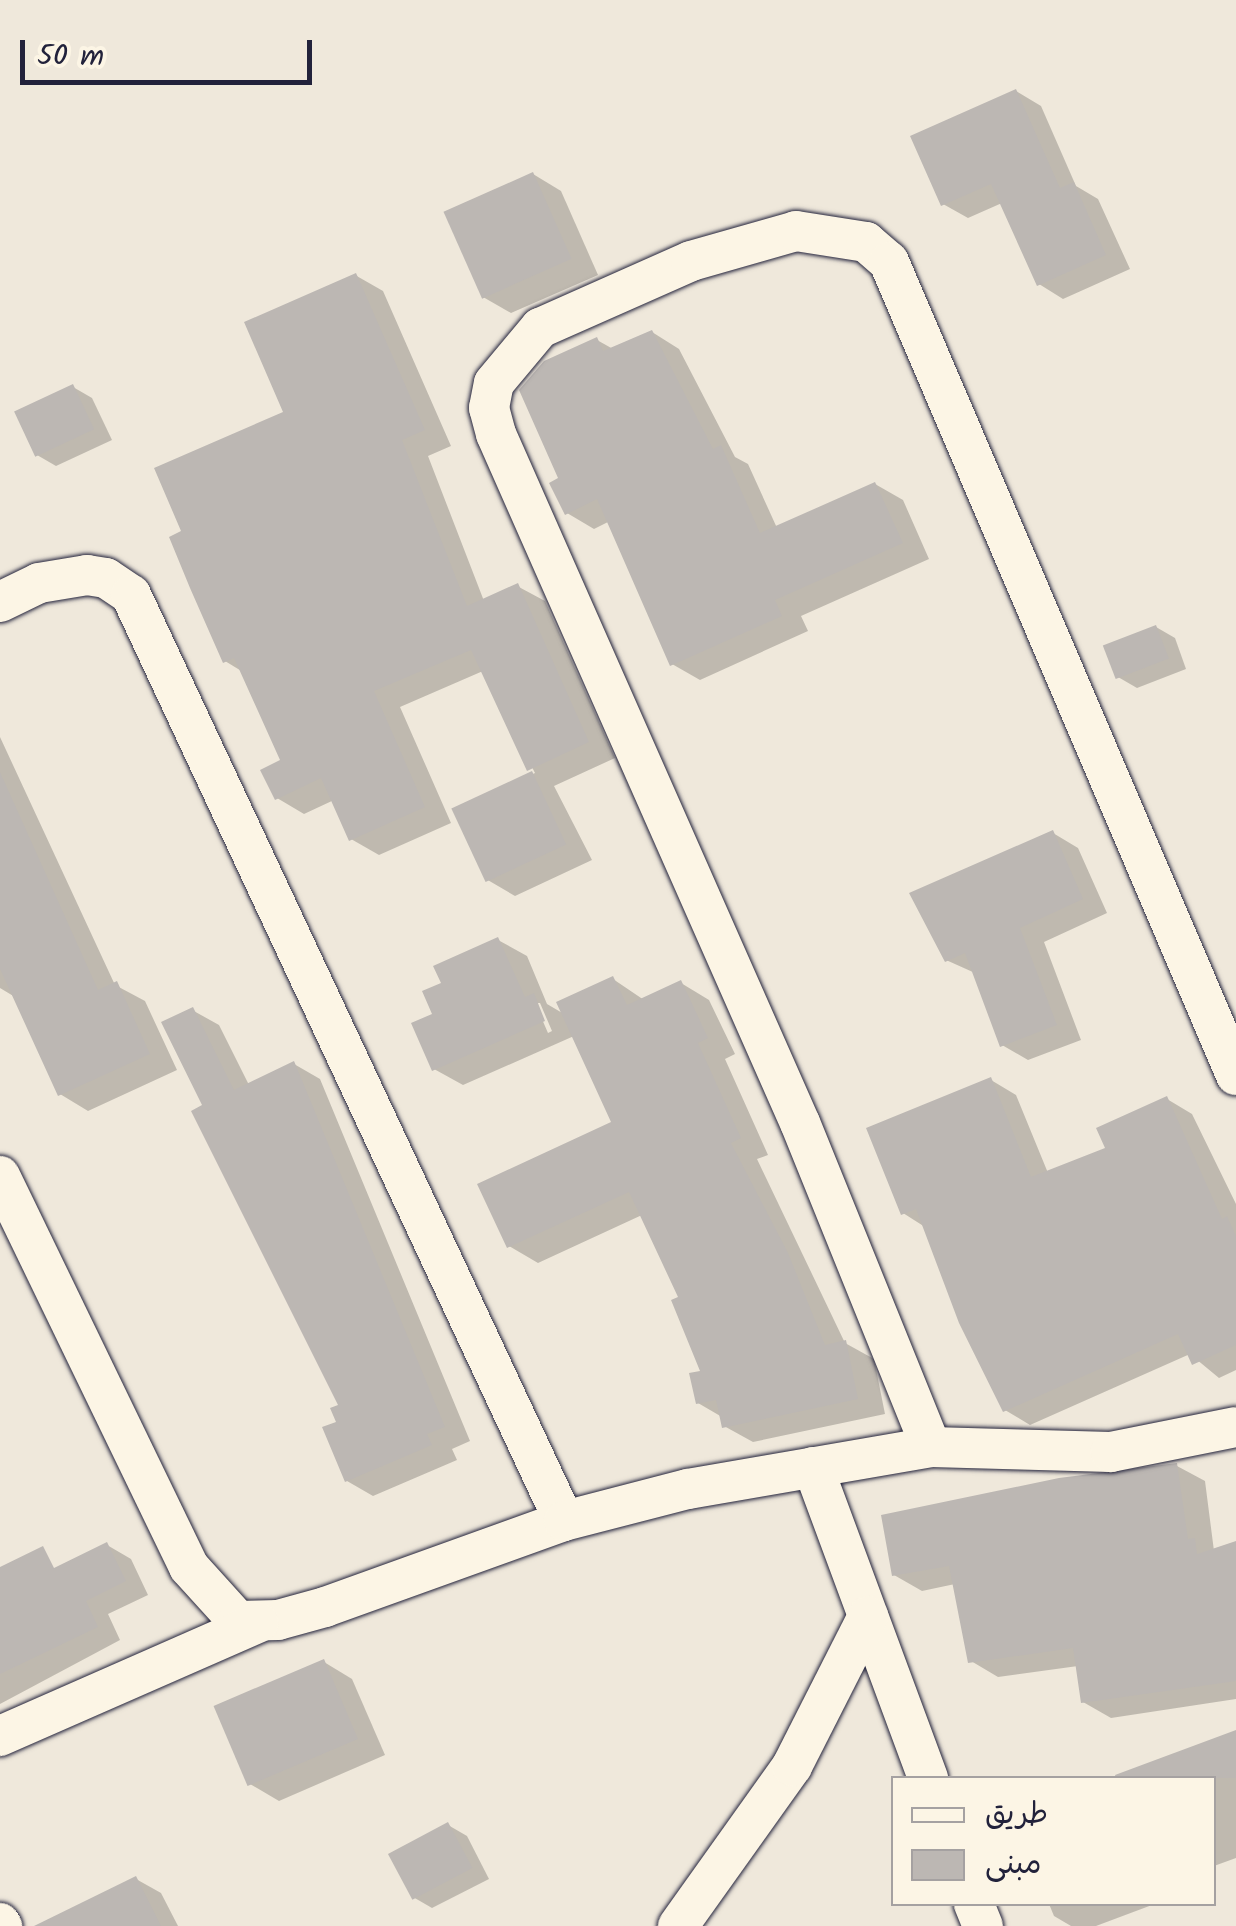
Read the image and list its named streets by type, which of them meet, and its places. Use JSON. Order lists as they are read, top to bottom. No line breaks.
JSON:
{"legend":["طريق","مبنى"],"scale_bar":"50 m"}
